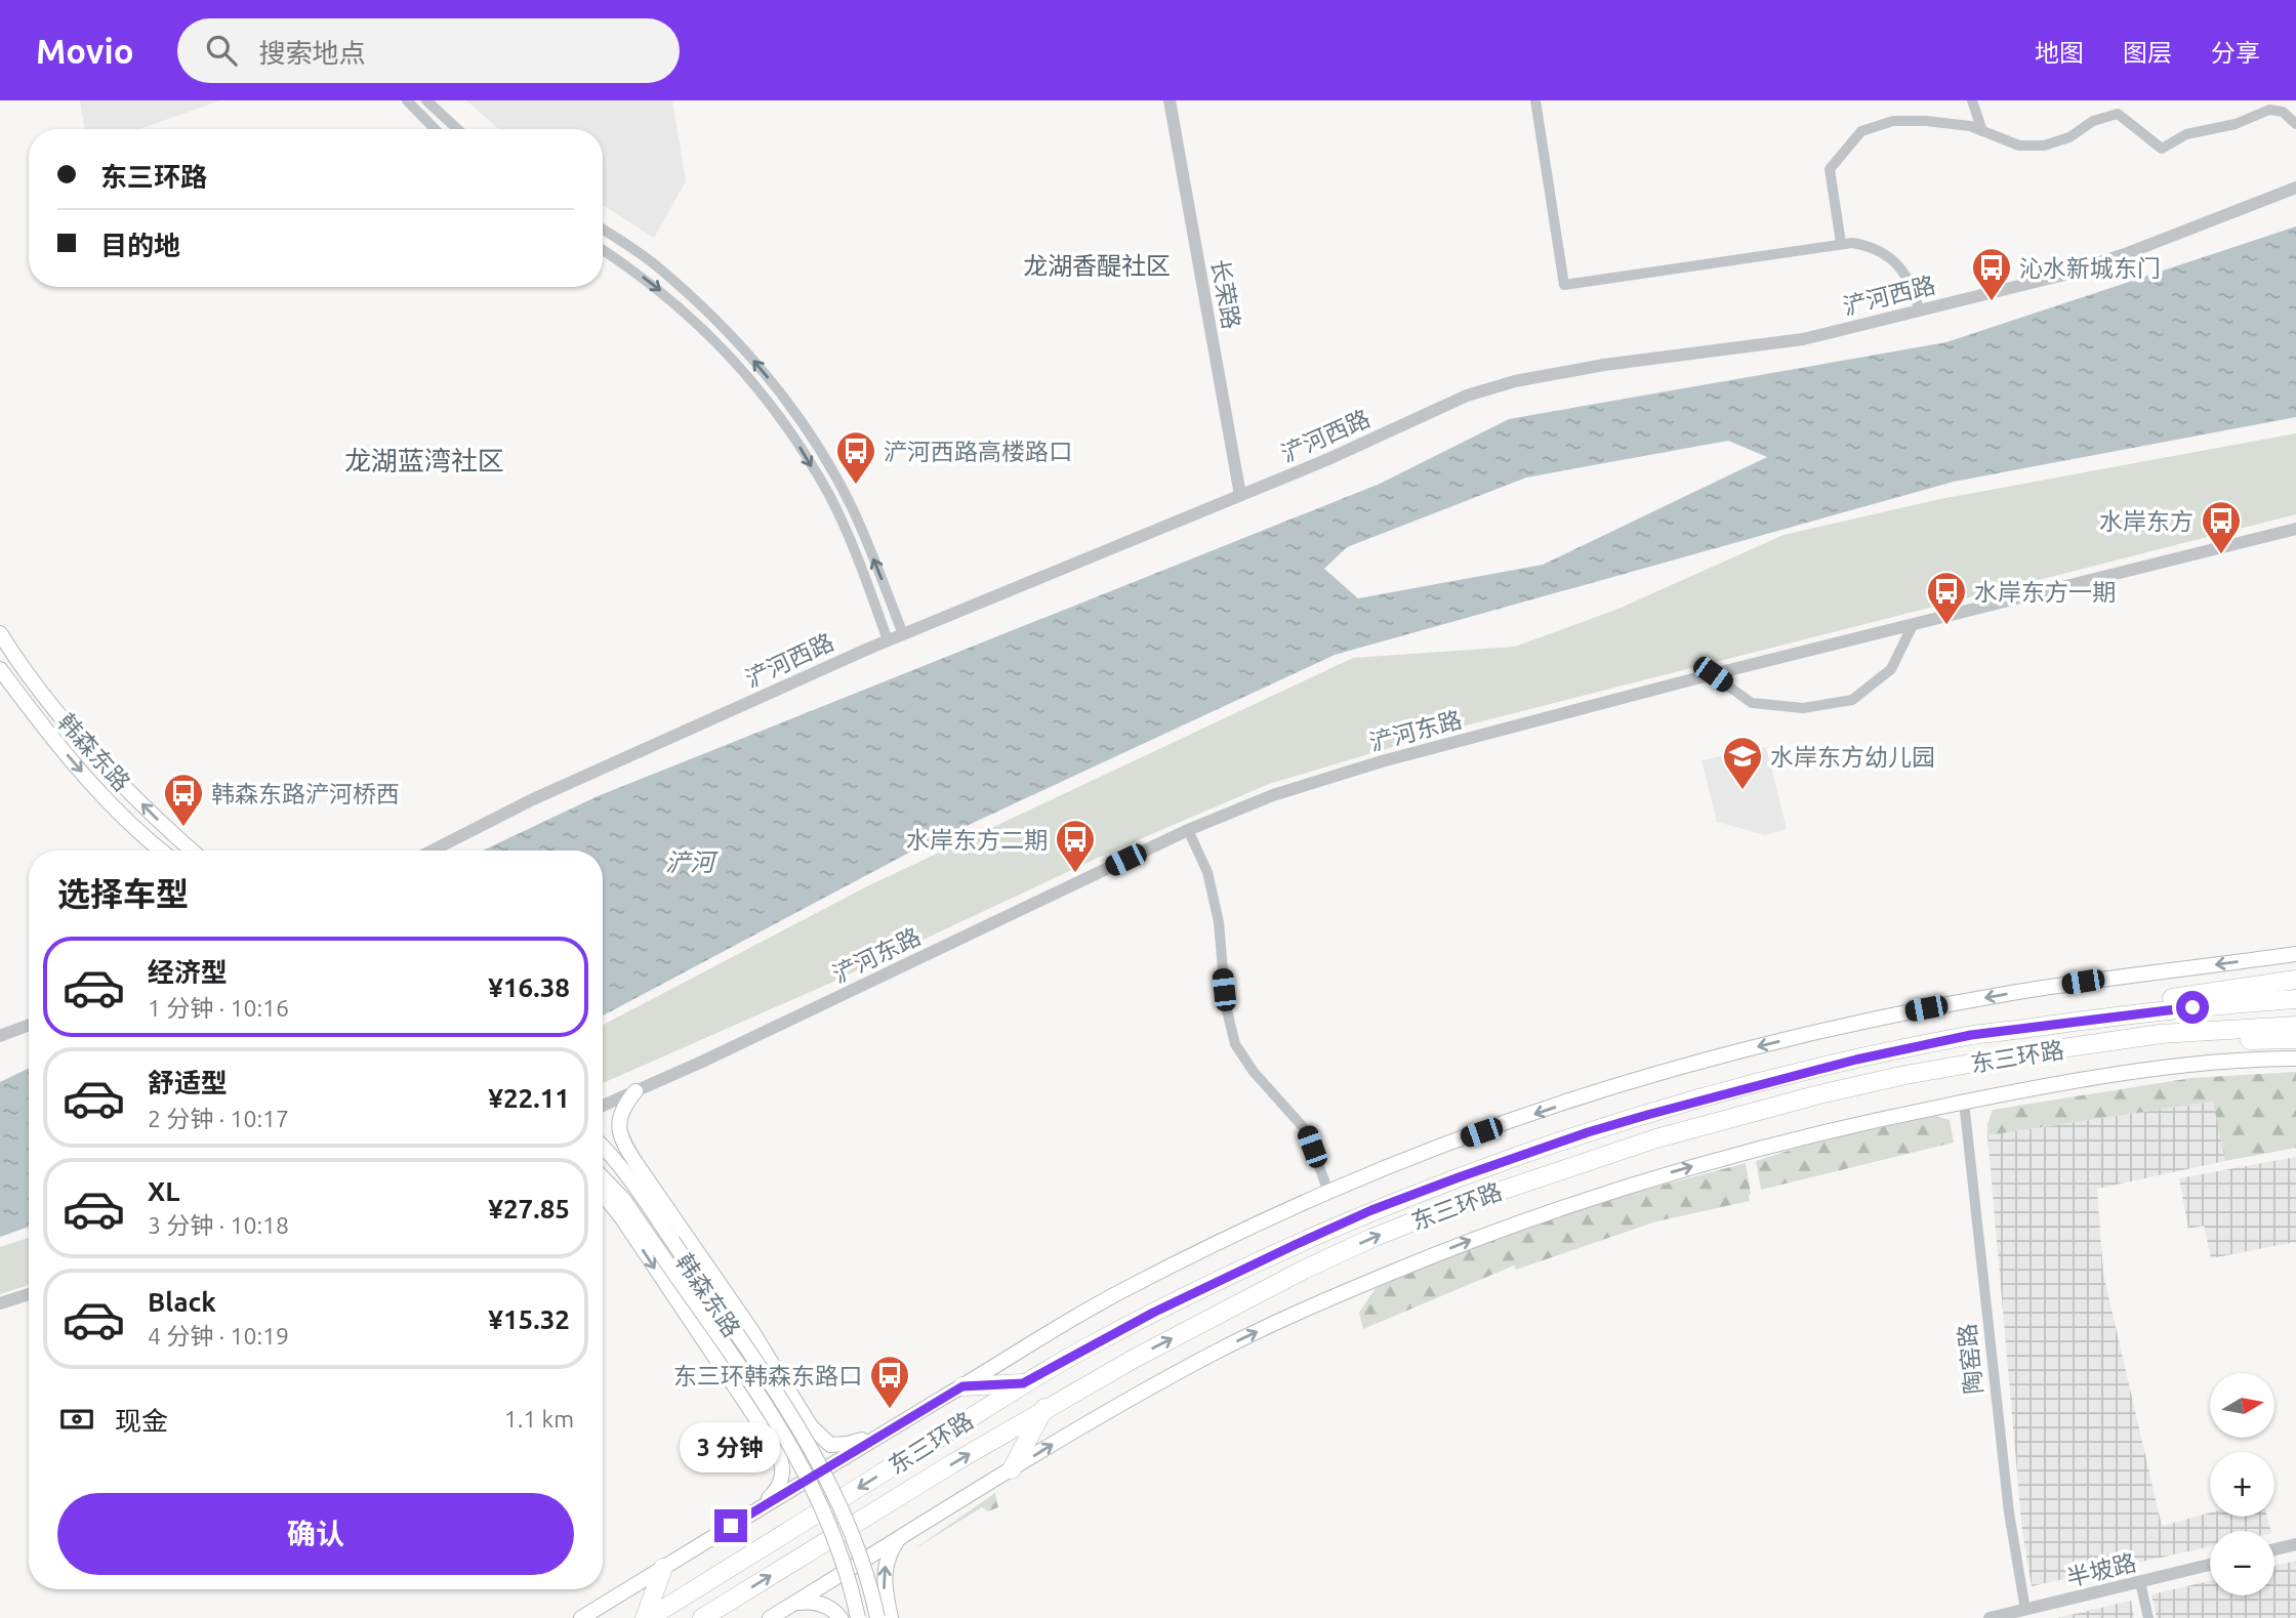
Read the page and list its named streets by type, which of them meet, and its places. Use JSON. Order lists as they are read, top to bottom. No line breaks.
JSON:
{"streets":{"highway":["东三环路"],"main road":["韩森东路"],"street":["长荣路","浐河西路","浐河东路","陶窑路","半坡路"]},"crossings":[["长荣路","浐河西路"],["陶窑路","半坡路"]],"districts":["龙湖香醍社区","龙湖蓝湾社区"],"water":["浐河"],"places":{"bus stop":["沁水新城东门","浐河西路高楼路口","水岸东方","水岸东方一期","韩森东路浐河桥西","水岸东方二期","东三环韩森东路口"],"school or university":["水岸东方幼儿园"]},"north":"right","page":{"header":"Movio","search":"搜索地点","nav":["地图","图层","分享"],"banner":["东三环路","目的地"],"heading":"选择车型","list":[{"name":"经济型","note":"1 分钟 · 10:16","value":"¥16.38"},{"name":"舒适型","note":"2 分钟 · 10:17","value":"¥22.11"},{"name":"XL","note":"3 分钟 · 10:18","value":"¥27.85"},{"name":"Black","note":"4 分钟 · 10:19","value":"¥15.32"}],"map_buttons":["+","−"],"pay":["现金","1.1 km"],"bubble":"3 分钟","buttons":"确认"}}
